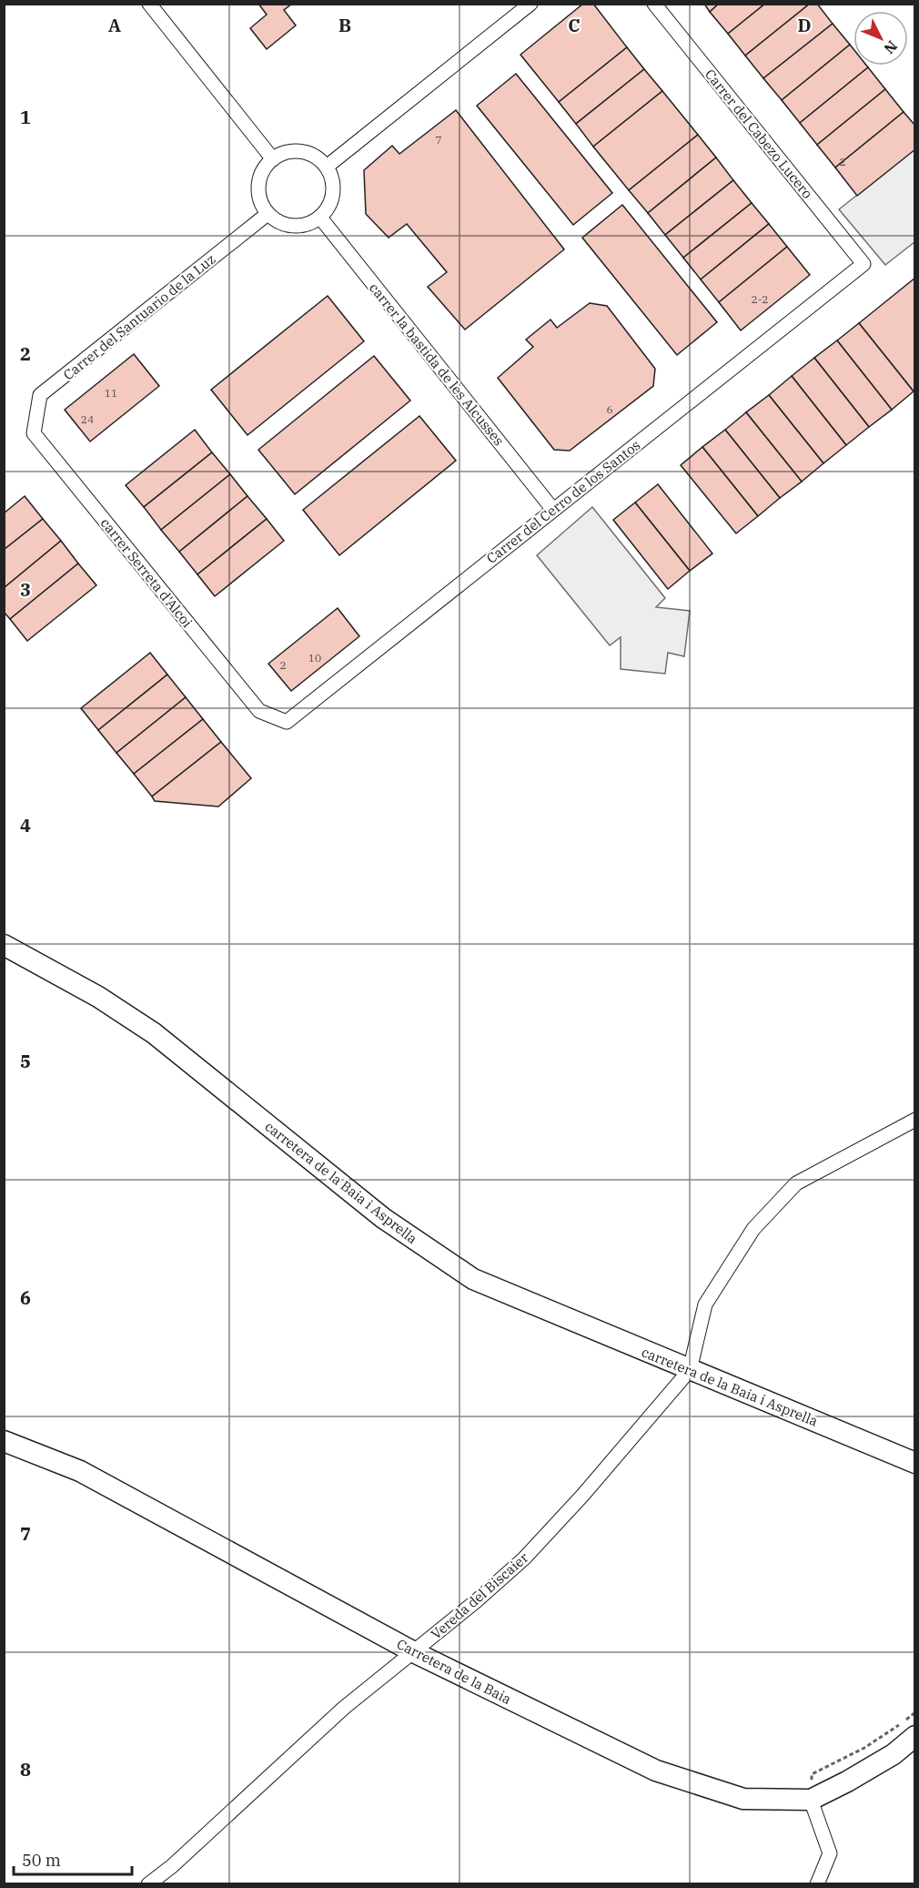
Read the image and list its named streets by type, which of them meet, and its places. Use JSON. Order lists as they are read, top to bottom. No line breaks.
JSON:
{"streets":{"main road":["carretera de la Baia i Asprella","Carretera de la Baia"],"street":["Carrer del Cabezo Lucero","Carrer del Santuario de la Luz","carrer la bastida de les Alcusses","Carrer del Cerro de los Santos","carrer Serreta d'Alcoi","Vereda del Biscaier"]},"crossings":[["Carrer del Cabezo Lucero","Carrer del Cerro de los Santos"],["Carrer del Santuario de la Luz","carrer la bastida de les Alcusses"],["Carrer del Santuario de la Luz","carrer Serreta d'Alcoi"],["carrer la bastida de les Alcusses","Carrer del Cerro de los Santos"],["Carrer del Cerro de los Santos","carrer Serreta d'Alcoi"],["carretera de la Baia i Asprella","Vereda del Biscaier"],["Vereda del Biscaier","Carretera de la Baia"]],"house_numbers":["7","2","2-2","11","6","24","10","2"],"scale_bar":"50 m","north":"bottom right","grid":{"columns":["A","B","C","D"],"rows":["1","2","3","4","5","6","7","8"]}}
